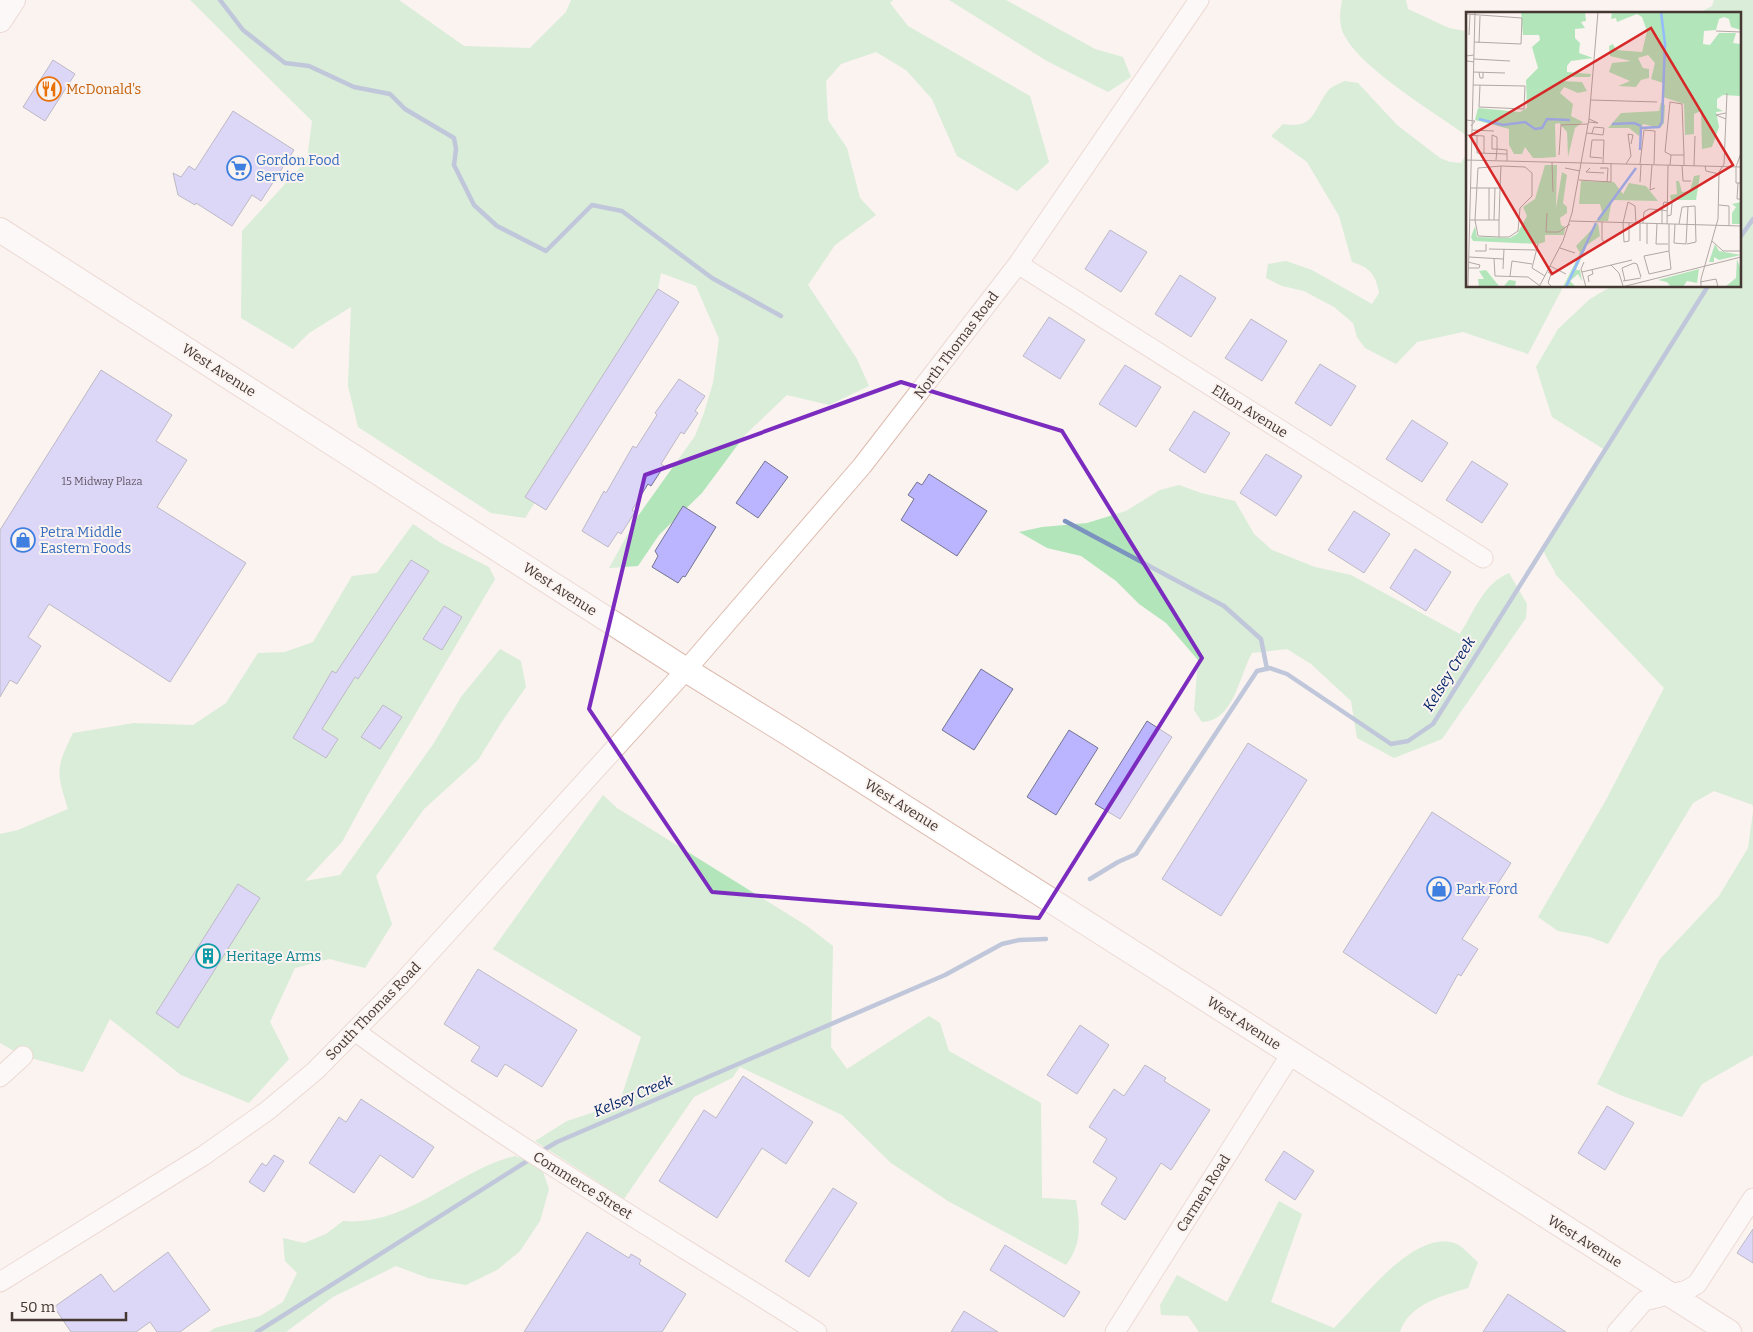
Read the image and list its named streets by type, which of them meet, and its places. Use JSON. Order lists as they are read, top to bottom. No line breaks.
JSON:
{"streets":{"main road":["West Avenue"],"street":["North Thomas Road","Elton Avenue","South Thomas Road","Commerce Street","Carmen Road"]},"crossings":[["North Thomas Road","West Avenue"],["North Thomas Road","Elton Avenue"],["North Thomas Road","South Thomas Road"],["West Avenue","South Thomas Road"],["West Avenue","Carmen Road"],["South Thomas Road","Commerce Street"]],"water":["Kelsey Creek"],"places":{"restaurant":["McDonald's"],"supermarket":["Gordon Food Service"],"shop":["Petra Middle Eastern Foods","Park Ford"],"building":["Heritage Arms"]},"house_numbers":["15 Midway Plaza"],"scale_bar":"50 m"}
